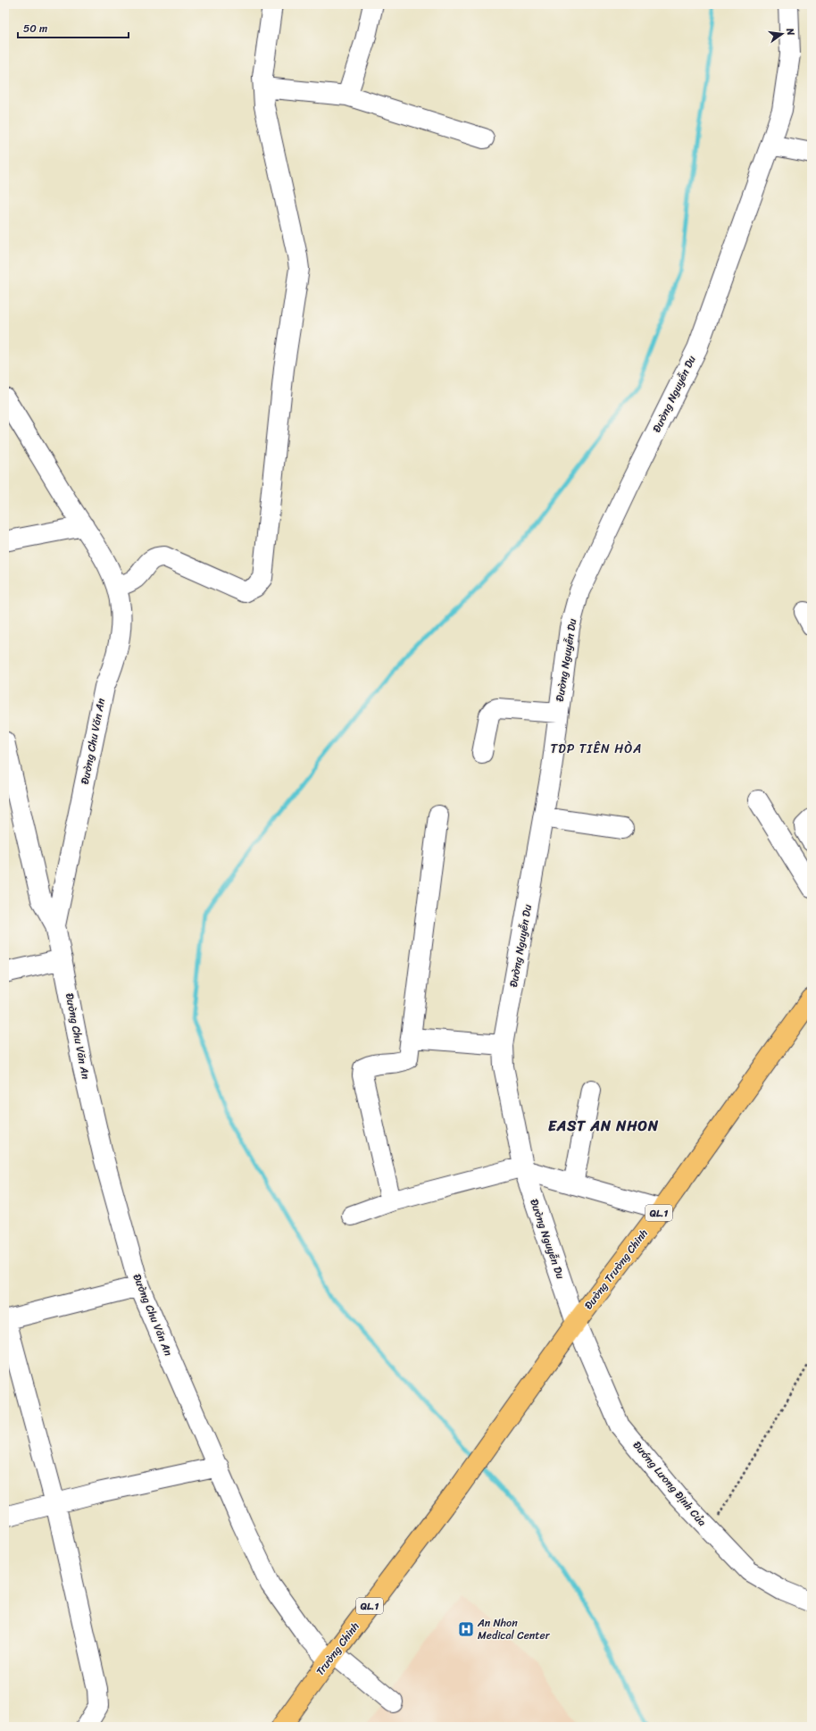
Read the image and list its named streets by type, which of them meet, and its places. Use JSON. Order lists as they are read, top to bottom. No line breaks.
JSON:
{"streets":{"main road":["QL.1","Đường Trường Chinh","Trường Chinh"],"street":["Đường Nguyễn Du","Đường Chu Văn An","Đướng Lương Định Của"]},"crossings":[["Đường Nguyễn Du","Đường Trường Chinh"],["Đường Nguyễn Du","Đướng Lương Định Của"],["Đường Chu Văn An","Trường Chinh"],["Đường Trường Chinh","Đướng Lương Định Của"],["Đường Trường Chinh","Trường Chinh"]],"districts":["TDP TIÊN HÒA","EAST AN NHON"],"places":{"hospital":["An Nhon Medical Center"]},"scale_bar":"50 m","north":"right"}
